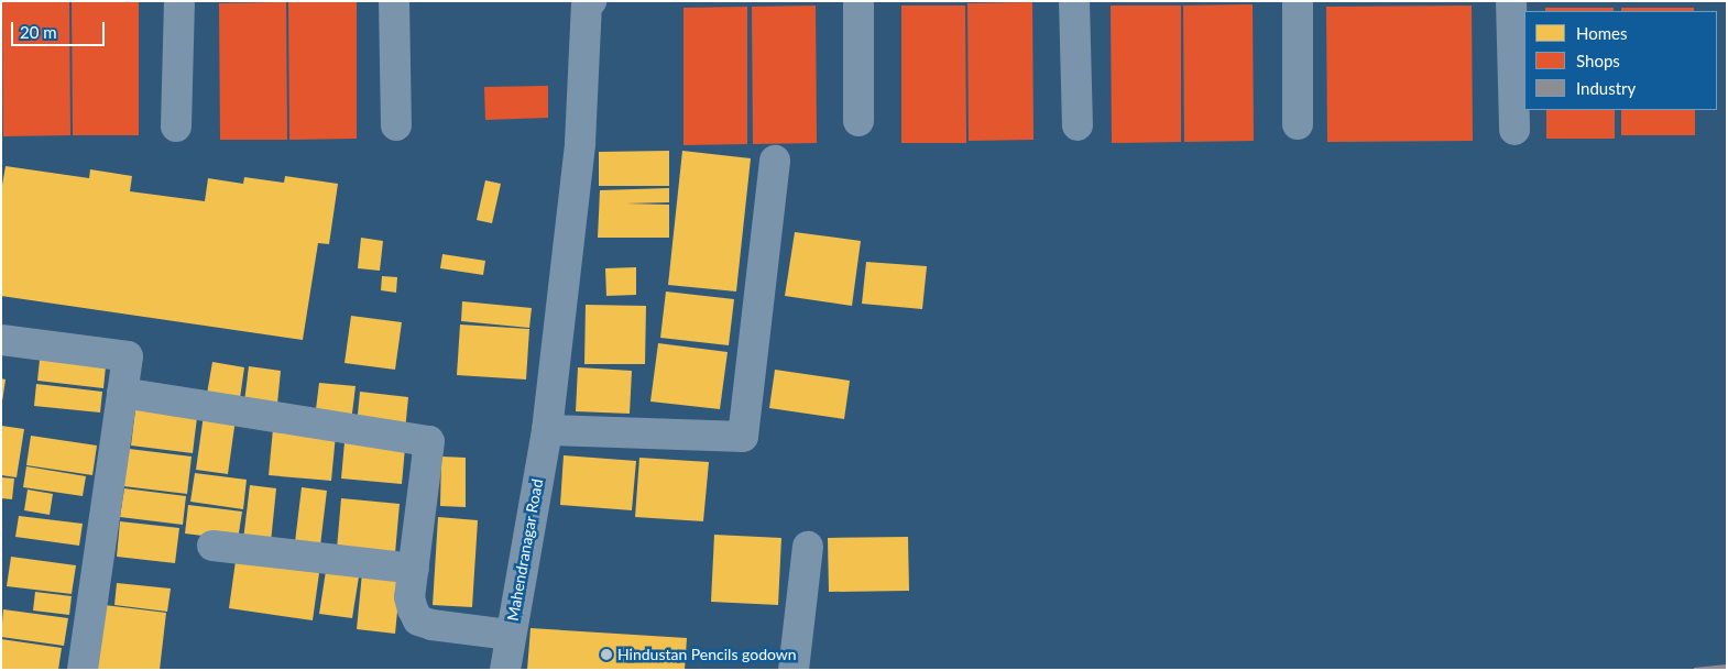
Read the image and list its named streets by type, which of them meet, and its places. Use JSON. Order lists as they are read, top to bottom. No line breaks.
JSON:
{"streets":{"street":["Mahendranagar Road"]},"places":["Hindustan Pencils godown"],"legend":["Homes","Shops","Industry"],"scale_bar":"20 m"}
